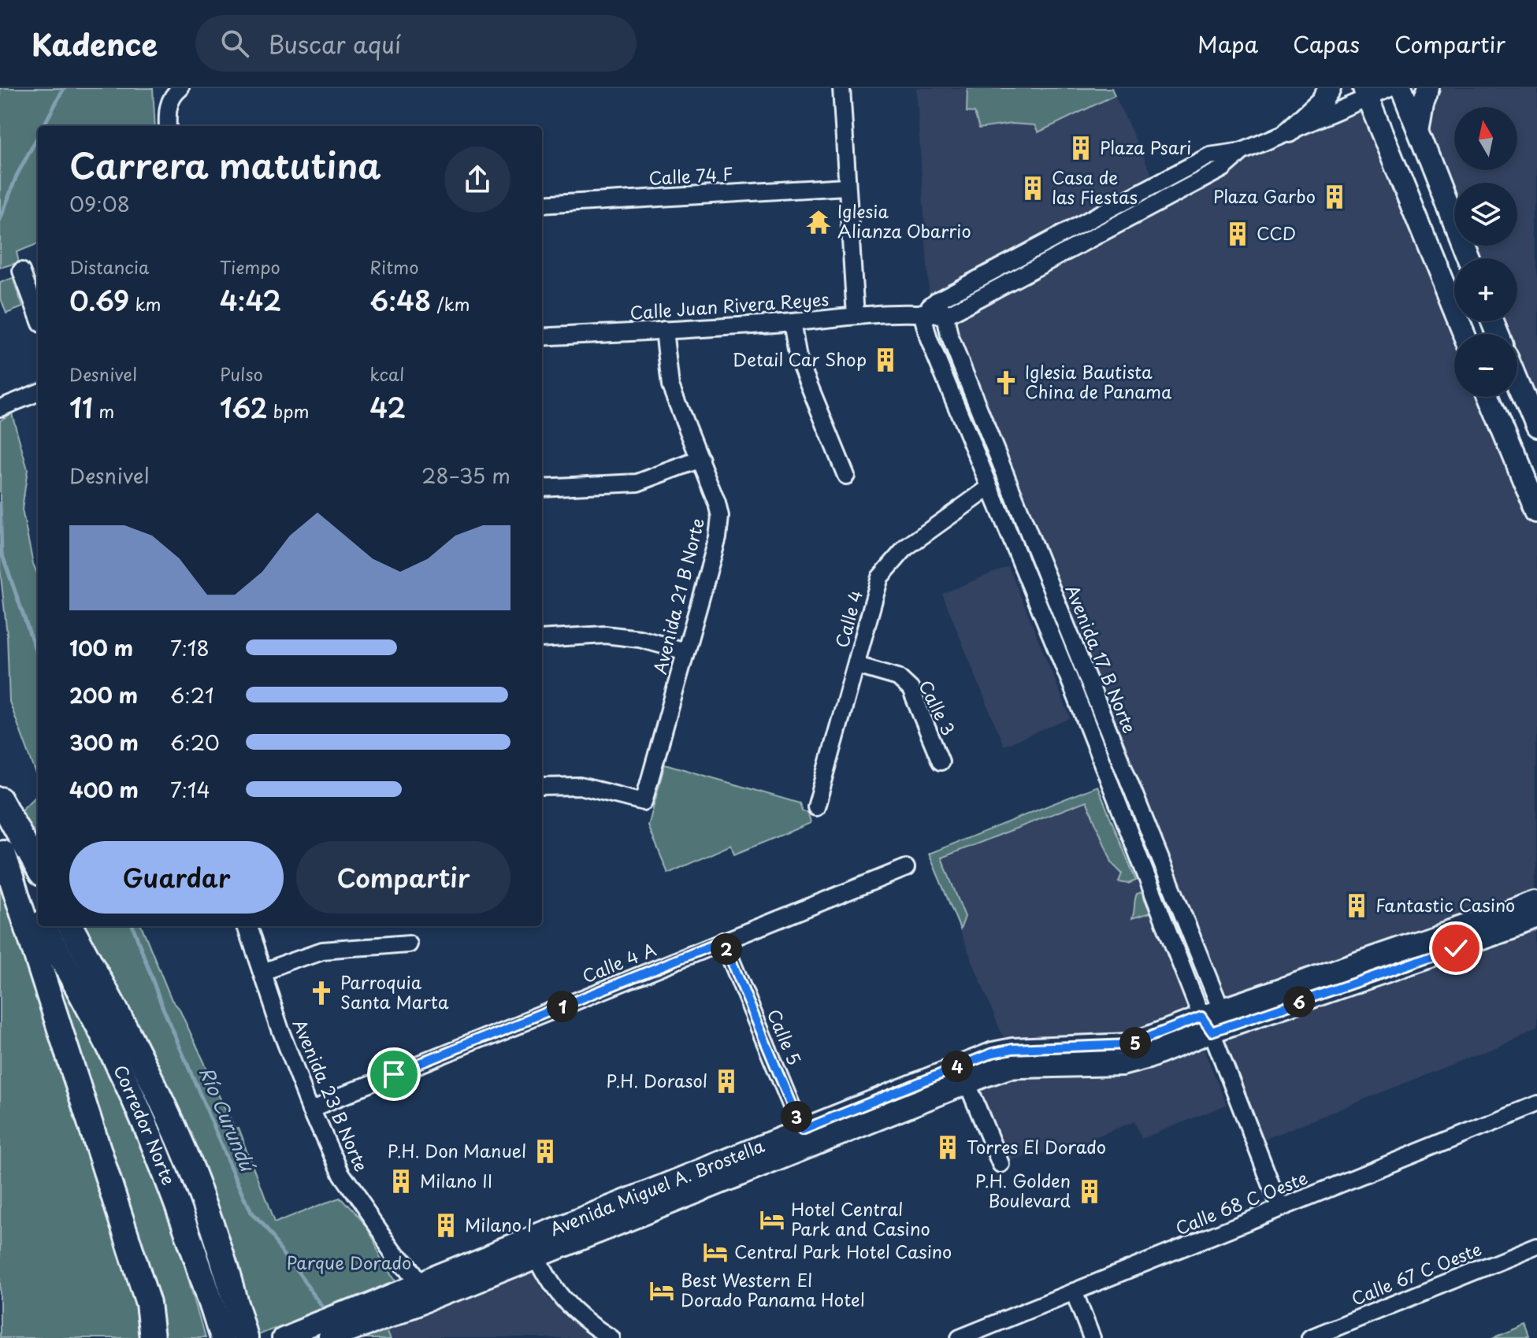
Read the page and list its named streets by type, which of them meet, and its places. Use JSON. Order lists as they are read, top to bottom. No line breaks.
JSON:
{"streets":{"highway":["Corredor Norte"],"main road":["Avenida Miguel A. Brostella"],"street":["Calle 74 F","Calle Juan Rivera Reyes","Avenida 21 B Norte","Calle 4","Avenida 17 B Norte","Calle 3","Calle 4 A","Calle 5","Avenida 23 B Norte","Calle 68 C Oeste","Calle 67 C Oeste"]},"crossings":[["Calle Juan Rivera Reyes","Avenida 21 B Norte"],["Calle Juan Rivera Reyes","Avenida 17 B Norte"],["Calle 4","Calle 3"],["Avenida 17 B Norte","Avenida Miguel A. Brostella"],["Calle 4 A","Calle 5"],["Calle 4 A","Avenida 23 B Norte"],["Calle 5","Avenida Miguel A. Brostella"],["Avenida 23 B Norte","Avenida Miguel A. Brostella"]],"water":["Río Curundú"],"parks":["Parque Dorado"],"places":{"building":["Plaza Psari","Casa de las Fiestas","Plaza Garbo","CCD","Detail Car Shop","Fantastic Casino","P.H. Dorasol","Torres El Dorado","P.H. Don Manuel","Milano II","P.H. Golden Boulevard","Milano I"],"temple":["Iglesia Alianza Obarrio"],"church":["Iglesia Bautista China de Panama","Parroquia Santa Marta"],"hotel":["Hotel Central Park and Casino","Central Park Hotel Casino","Best Western El Dorado Panama Hotel"]},"north":"top","page":{"header":"Kadence","search":"Buscar aquí","nav":["Mapa","Capas","Compartir"],"map_buttons":["+","−"],"heading":["Carrera matutina","09:08"],"stats":[["Distancia","0.69 km"],["Tiempo","4:42"],["Ritmo","6:48 /km"],["Desnivel","11 m"],["Pulso","162 bpm"],["kcal","42"]],"chart":["Desnivel","28–35 m"],"list":[{"name":"100 m","note":"7:18"},{"name":"200 m","note":"6:21"},{"name":"300 m","note":"6:20"},{"name":"400 m","note":"7:14"}],"buttons":["Guardar","Compartir"],"pins":["2","6","1","5","4","3"]}}
